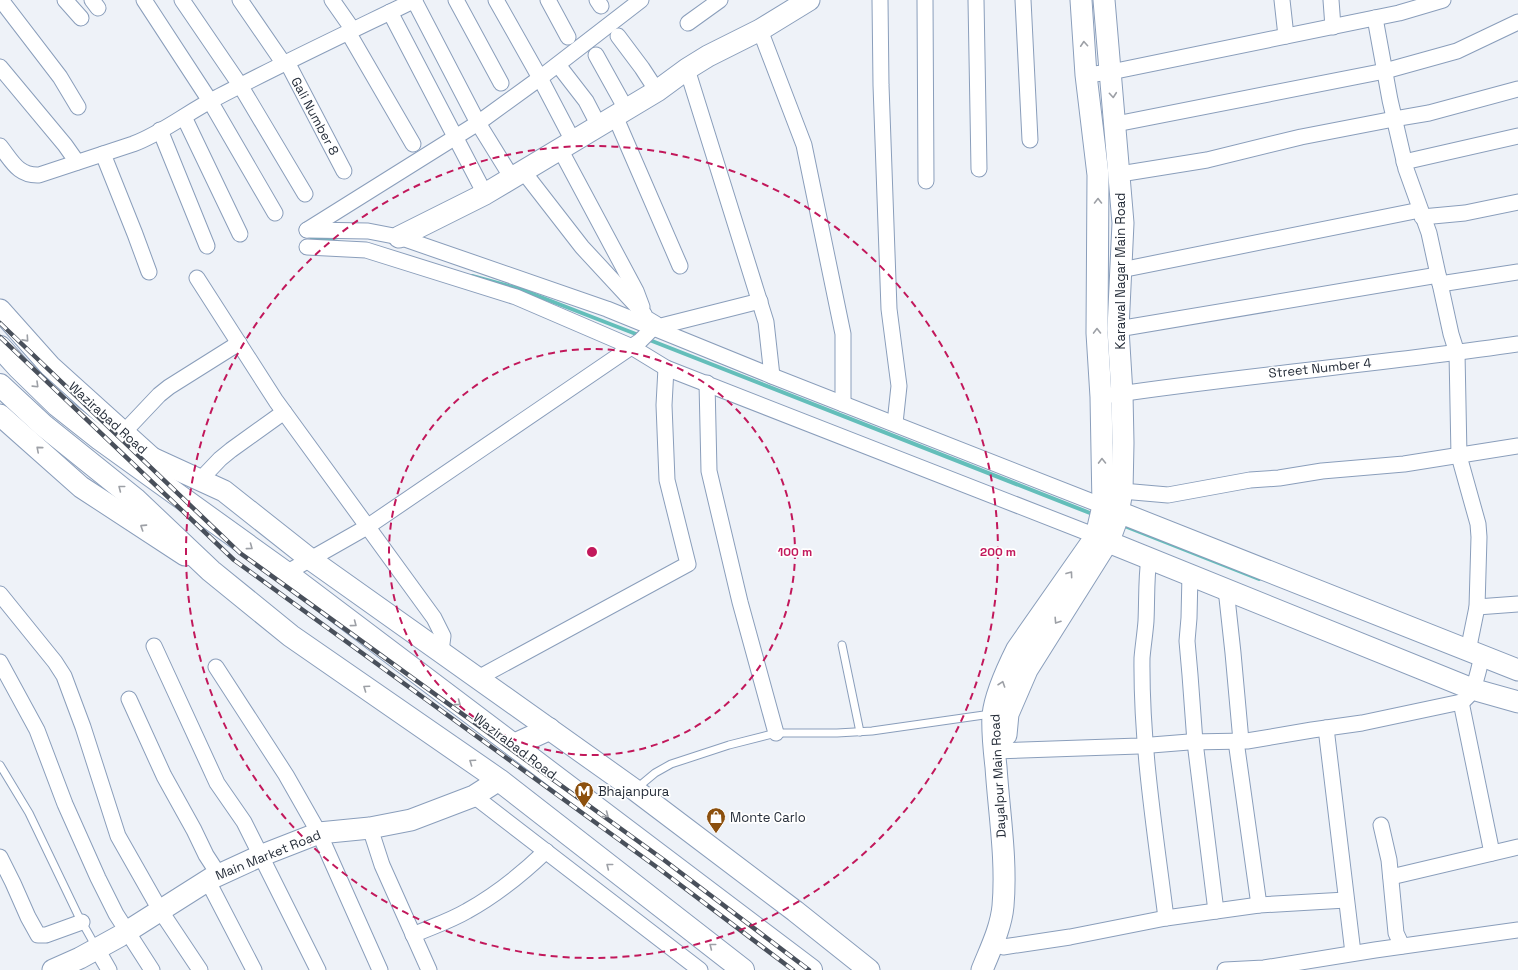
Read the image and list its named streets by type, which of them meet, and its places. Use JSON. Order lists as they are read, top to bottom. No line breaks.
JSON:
{"streets":{"highway":["Wazirabad Road"],"street":["Gali Number 8","Karawal Nagar Main Road","Street Number 4","Dayalpur Main Road","Main Market Road"]},"crossings":[["Karawal Nagar Main Road","Street Number 4"],["Karawal Nagar Main Road","Dayalpur Main Road"]],"places":{"metro station":["Bhajanpura"],"shop":["Monte Carlo"]},"rings":["100 m","200 m"]}
